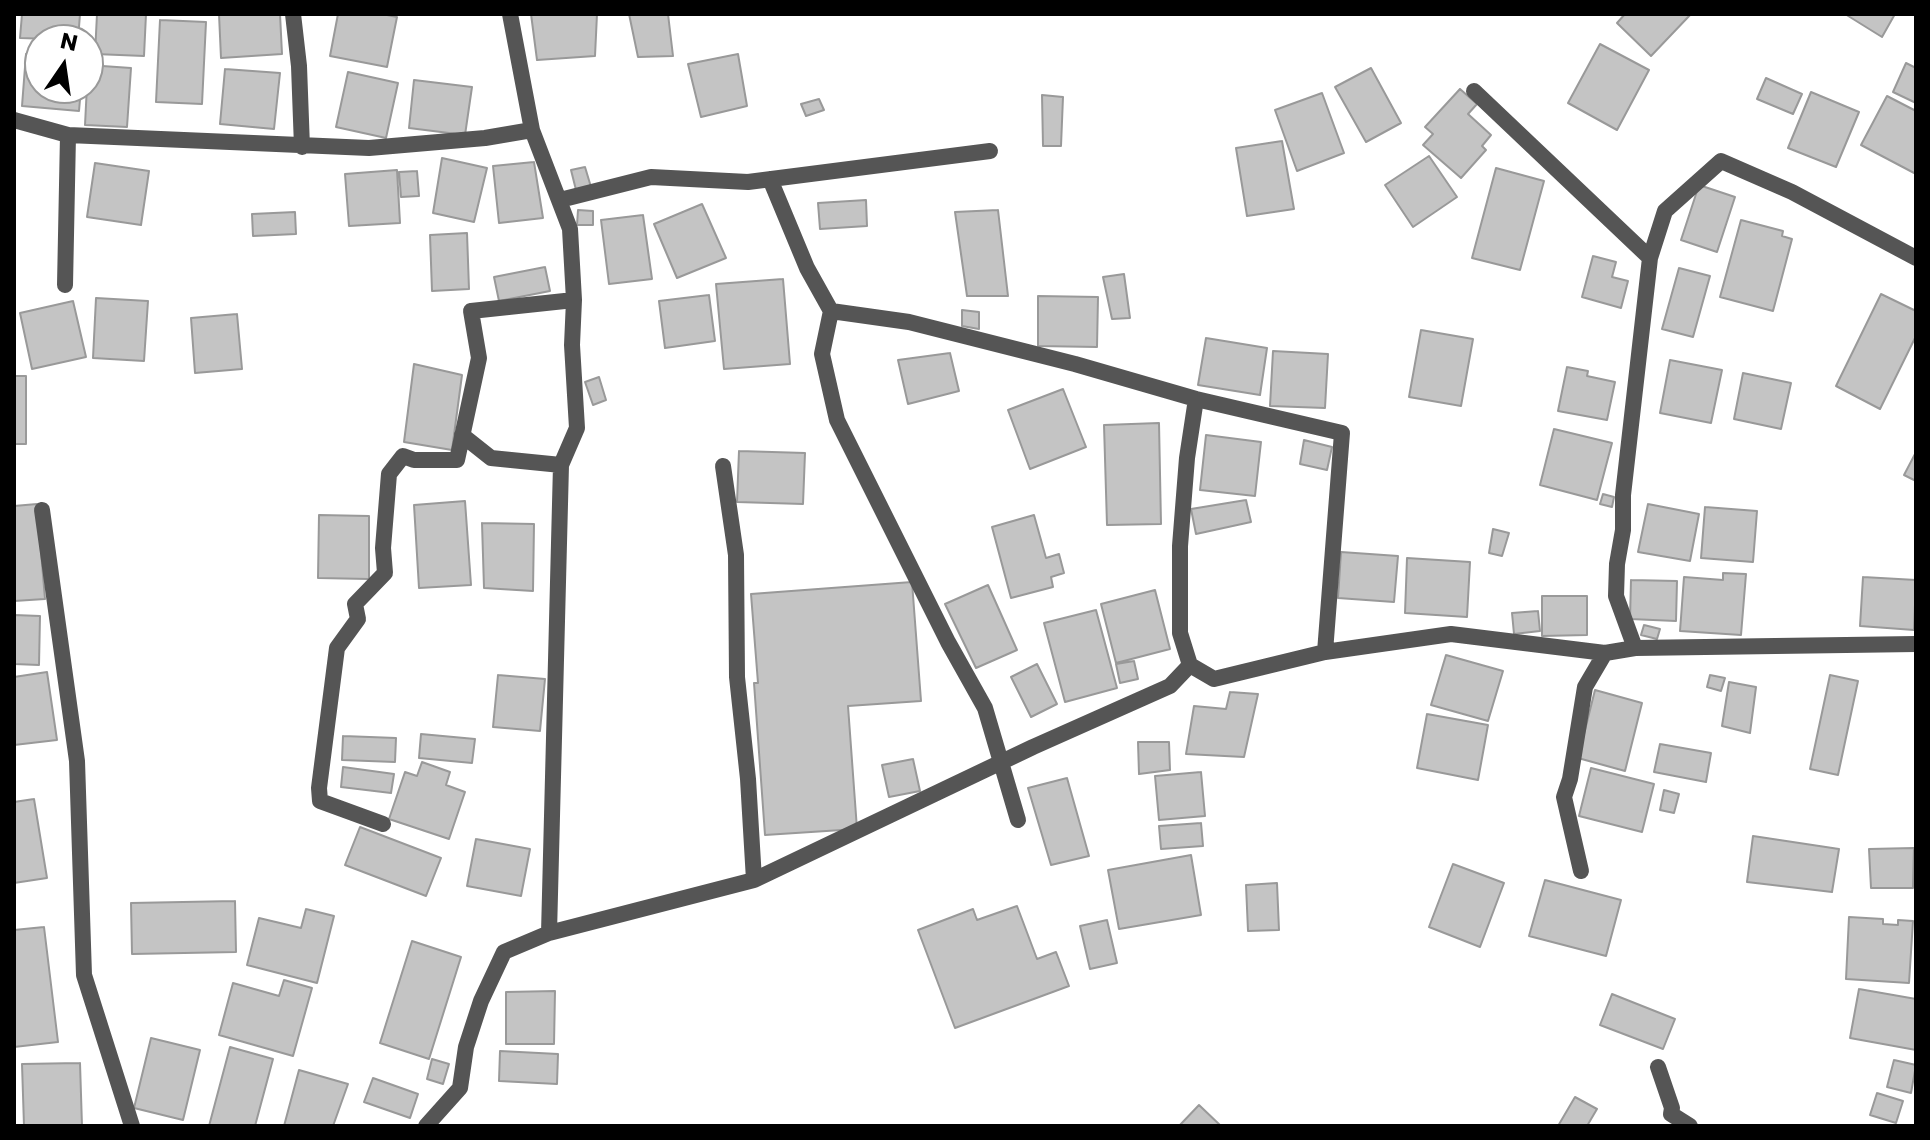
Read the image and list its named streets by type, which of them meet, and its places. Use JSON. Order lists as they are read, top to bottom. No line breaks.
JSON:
{"north":"top"}
